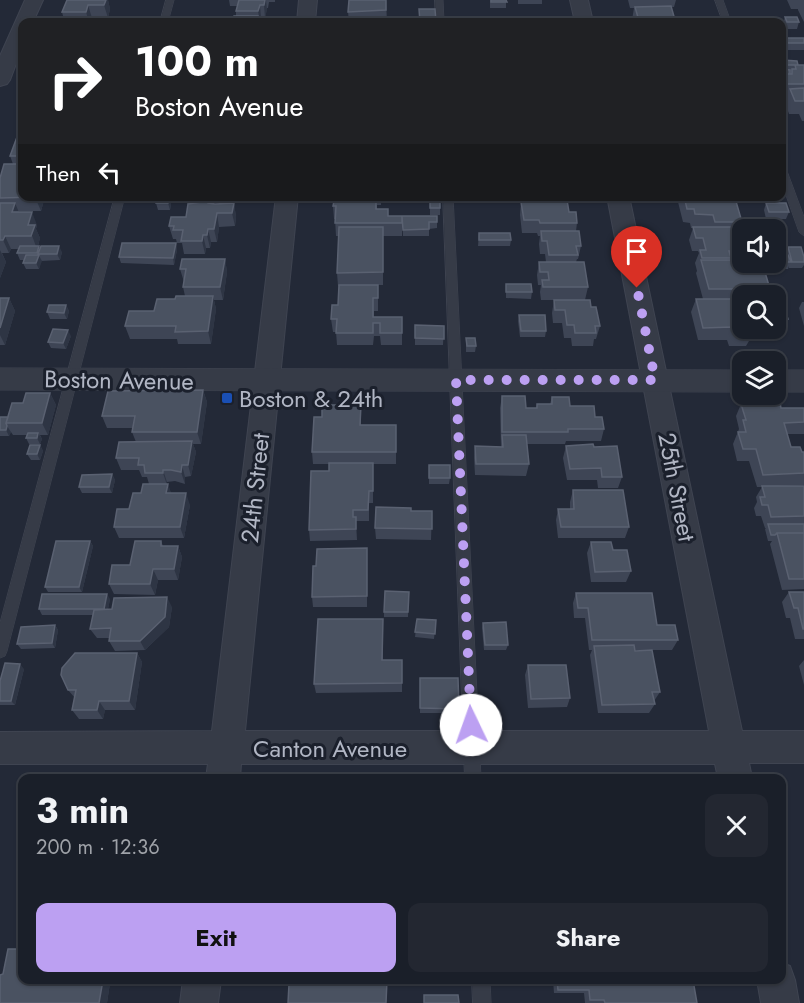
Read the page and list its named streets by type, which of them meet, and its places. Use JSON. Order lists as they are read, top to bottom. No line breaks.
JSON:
{"streets":{"street":["Boston Avenue","25th Street","24th Street","Canton Avenue"]},"crossings":[["Boston Avenue","25th Street"],["Boston Avenue","24th Street"],["25th Street","Canton Avenue"],["24th Street","Canton Avenue"]],"places":{"transit":["Boston & 24th"]},"page":{"turn":["100 m","Boston Avenue"],"then":"Then","heading":["3 min","200 m · 12:36"],"buttons":["Exit","Share"]}}
